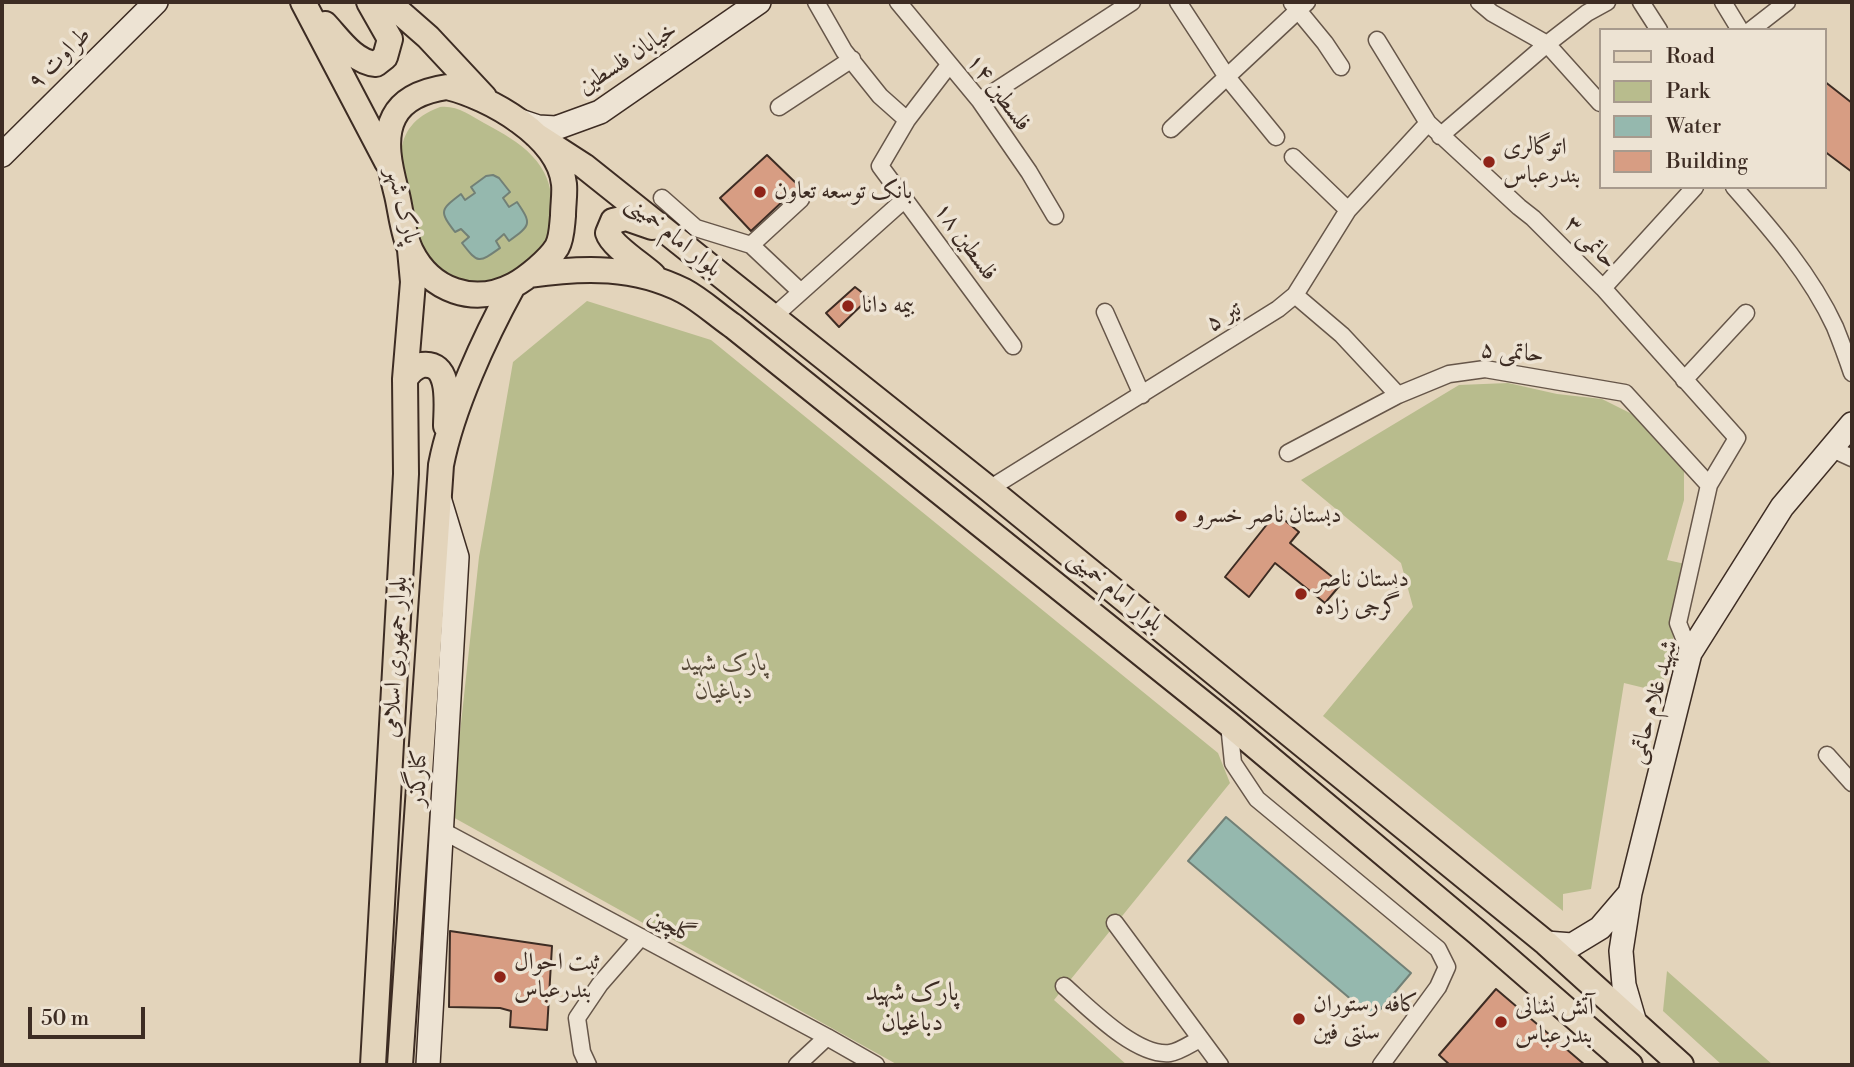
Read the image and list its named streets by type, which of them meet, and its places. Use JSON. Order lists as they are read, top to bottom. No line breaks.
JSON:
{"streets":{"main road":["پارک شهر","بلوار امام خمینی","بلوار جمهوری اسلامی"],"street":["طراوت ۹","خیابان فلسطین","فلسطین ۱۴","فلسطین ۱۸","حاتمی ۳","تیر ۵","حاتمی ۵","شهید غلام حاتمی","کنارگذر","گلچین"]},"crossings":[["خیابان فلسطین","پارک شهر"],["خیابان فلسطین","بلوار امام خمینی"],["خیابان فلسطین","بلوار جمهوری اسلامی"],["پارک شهر","بلوار امام خمینی"],["پارک شهر","بلوار جمهوری اسلامی"],["بلوار امام خمینی","تیر ۵"],["بلوار امام خمینی","بلوار جمهوری اسلامی"],["بلوار امام خمینی","شهید غلام حاتمی"],["حاتمی ۳","تیر ۵"],["حاتمی ۳","حاتمی ۵"],["بلوار جمهوری اسلامی","کنارگذر"],["کنارگذر","گلچین"]],"districts":["پارک شهید دباغیان"],"parks":["پارک شهید دباغیان"],"places":["اتوگالری بندرعباس","بانک توسعه تعاون","بیمه دانا","دبستان ناصر خسرو","دبستان ناصر گرجی زاده","ثبت احوال بندرعباس","کافه رستوران سنتی فین","آتش نشانی بندرعباس"],"legend":["Road","Park","Water","Building"],"scale_bar":"50 m"}
